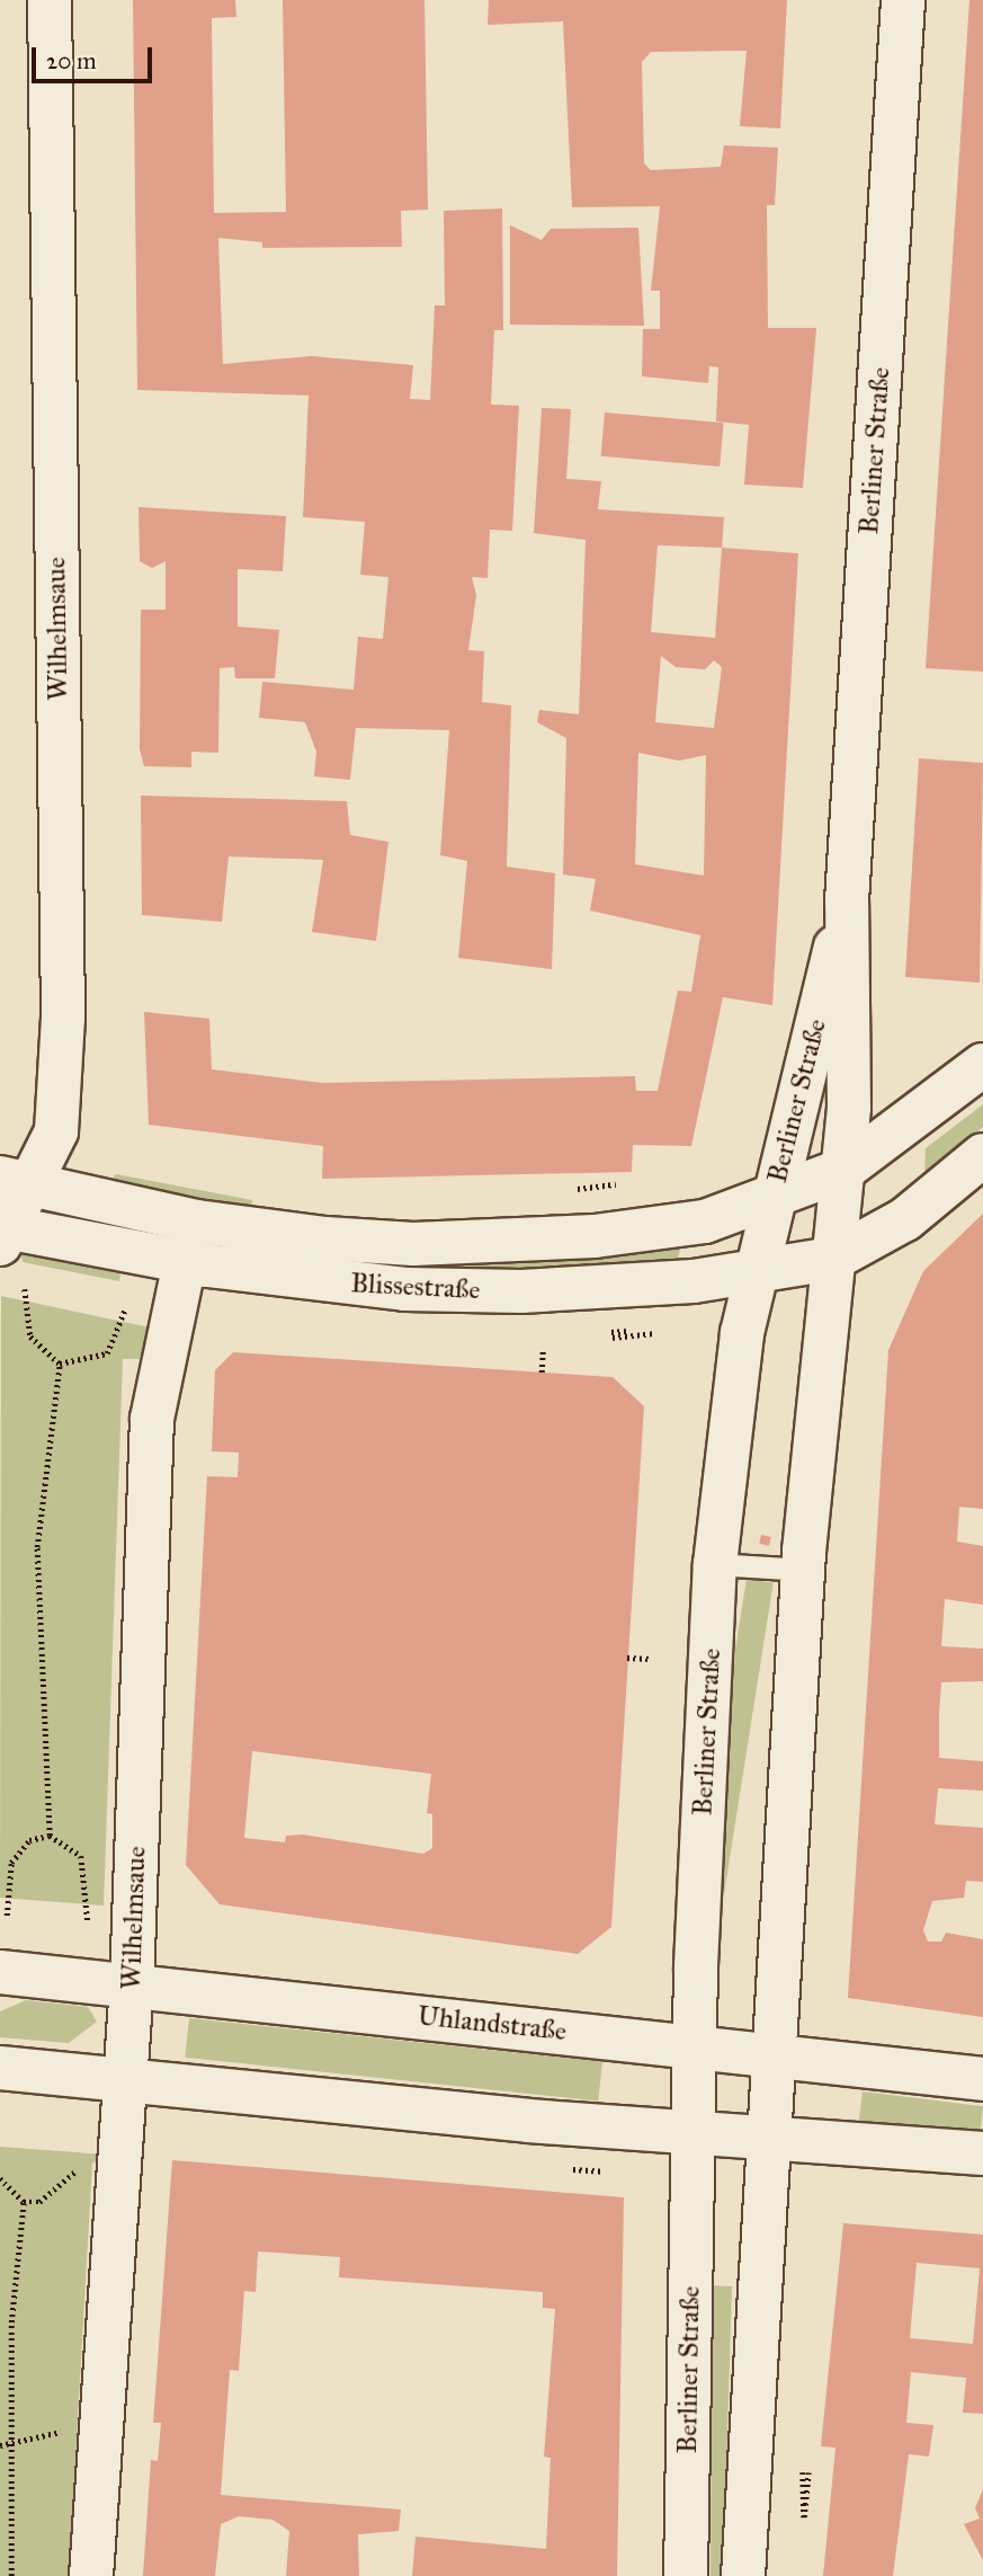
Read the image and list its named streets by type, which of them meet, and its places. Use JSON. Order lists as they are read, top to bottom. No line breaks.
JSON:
{"streets":{"main road":["Berliner Straße","Wilhelmsaue","Blissestraße","Uhlandstraße"]},"crossings":[["Berliner Straße","Blissestraße"],["Berliner Straße","Uhlandstraße"],["Wilhelmsaue","Blissestraße"],["Wilhelmsaue","Uhlandstraße"]],"scale_bar":"20 m"}
